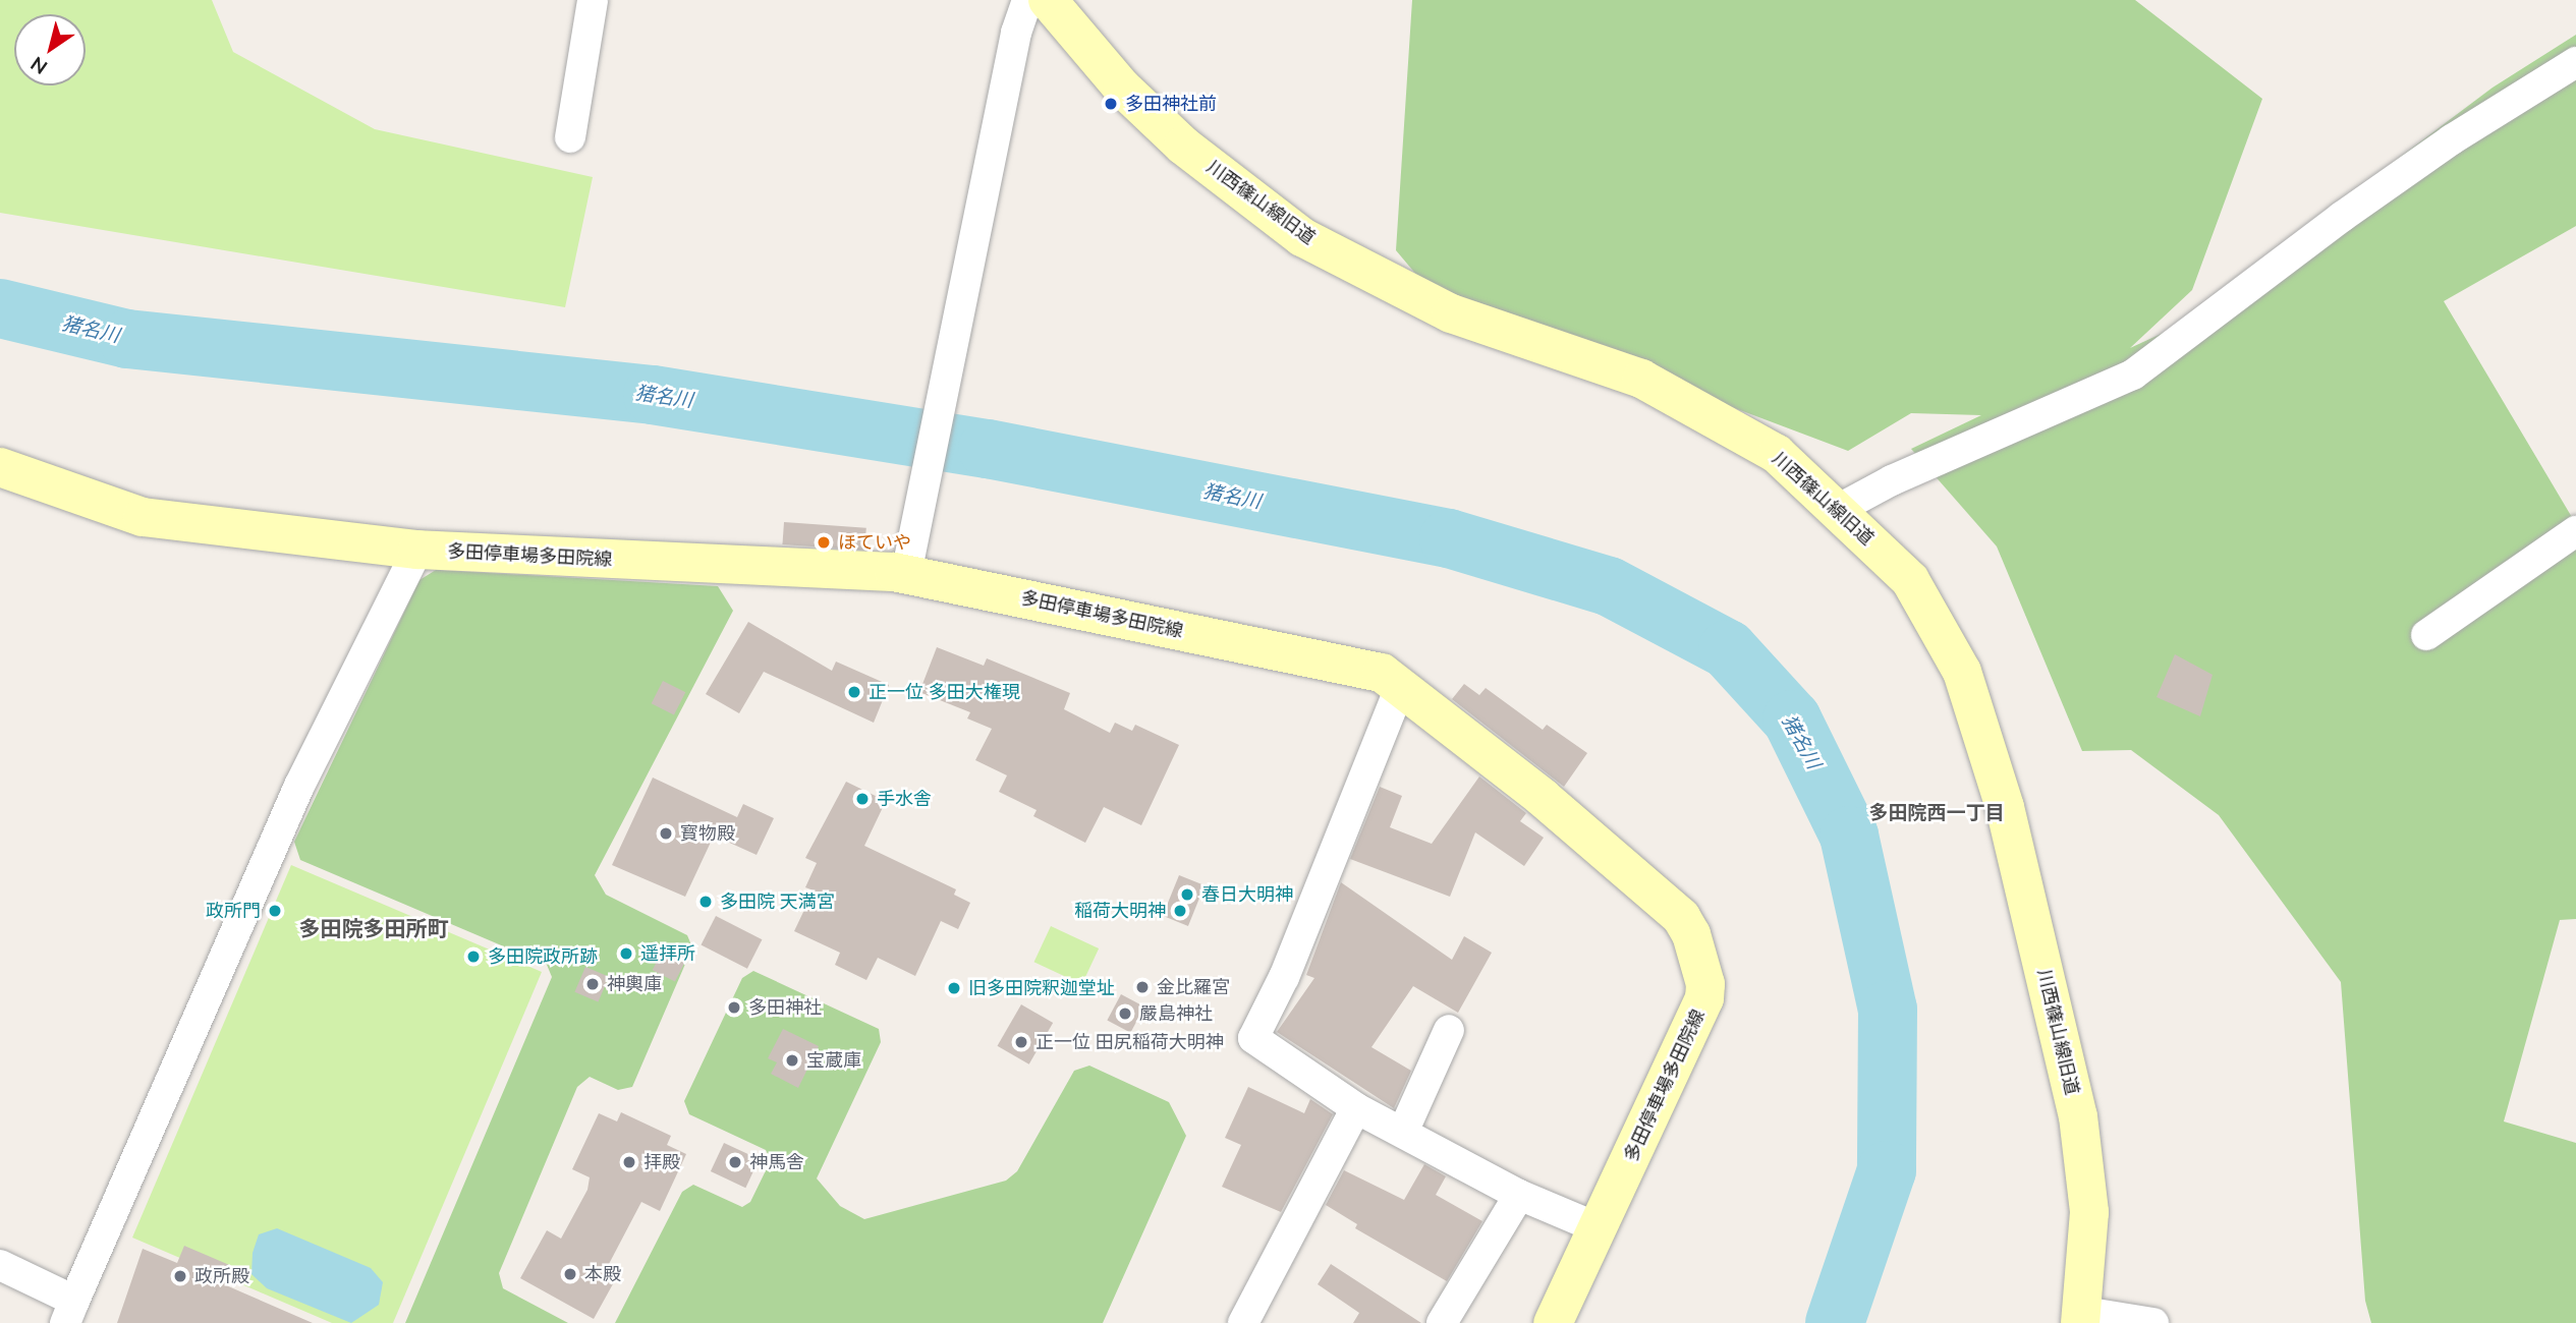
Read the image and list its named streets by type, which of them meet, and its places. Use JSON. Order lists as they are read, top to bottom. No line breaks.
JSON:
{"streets":{"main road":["川西篠山線旧道","多田停車場多田院線"]},"districts":["多田院西一丁目","多田院多田所町"],"water":["猪名川"],"places":["多田神社前","ほていや","正一位 多田大権現","手水舎","寳物殿","春日大明神","多田院 天満宮","政所門","稲荷大明神","遥拝所","多田院政所跡","神輿庫","金比羅宮","旧多田院釈迦堂址","多田神社","嚴島神社","正一位 田尻稲荷大明神","宝蔵庫","拝殿","神馬舎","本殿","政所殿"],"north":"bottom left"}
